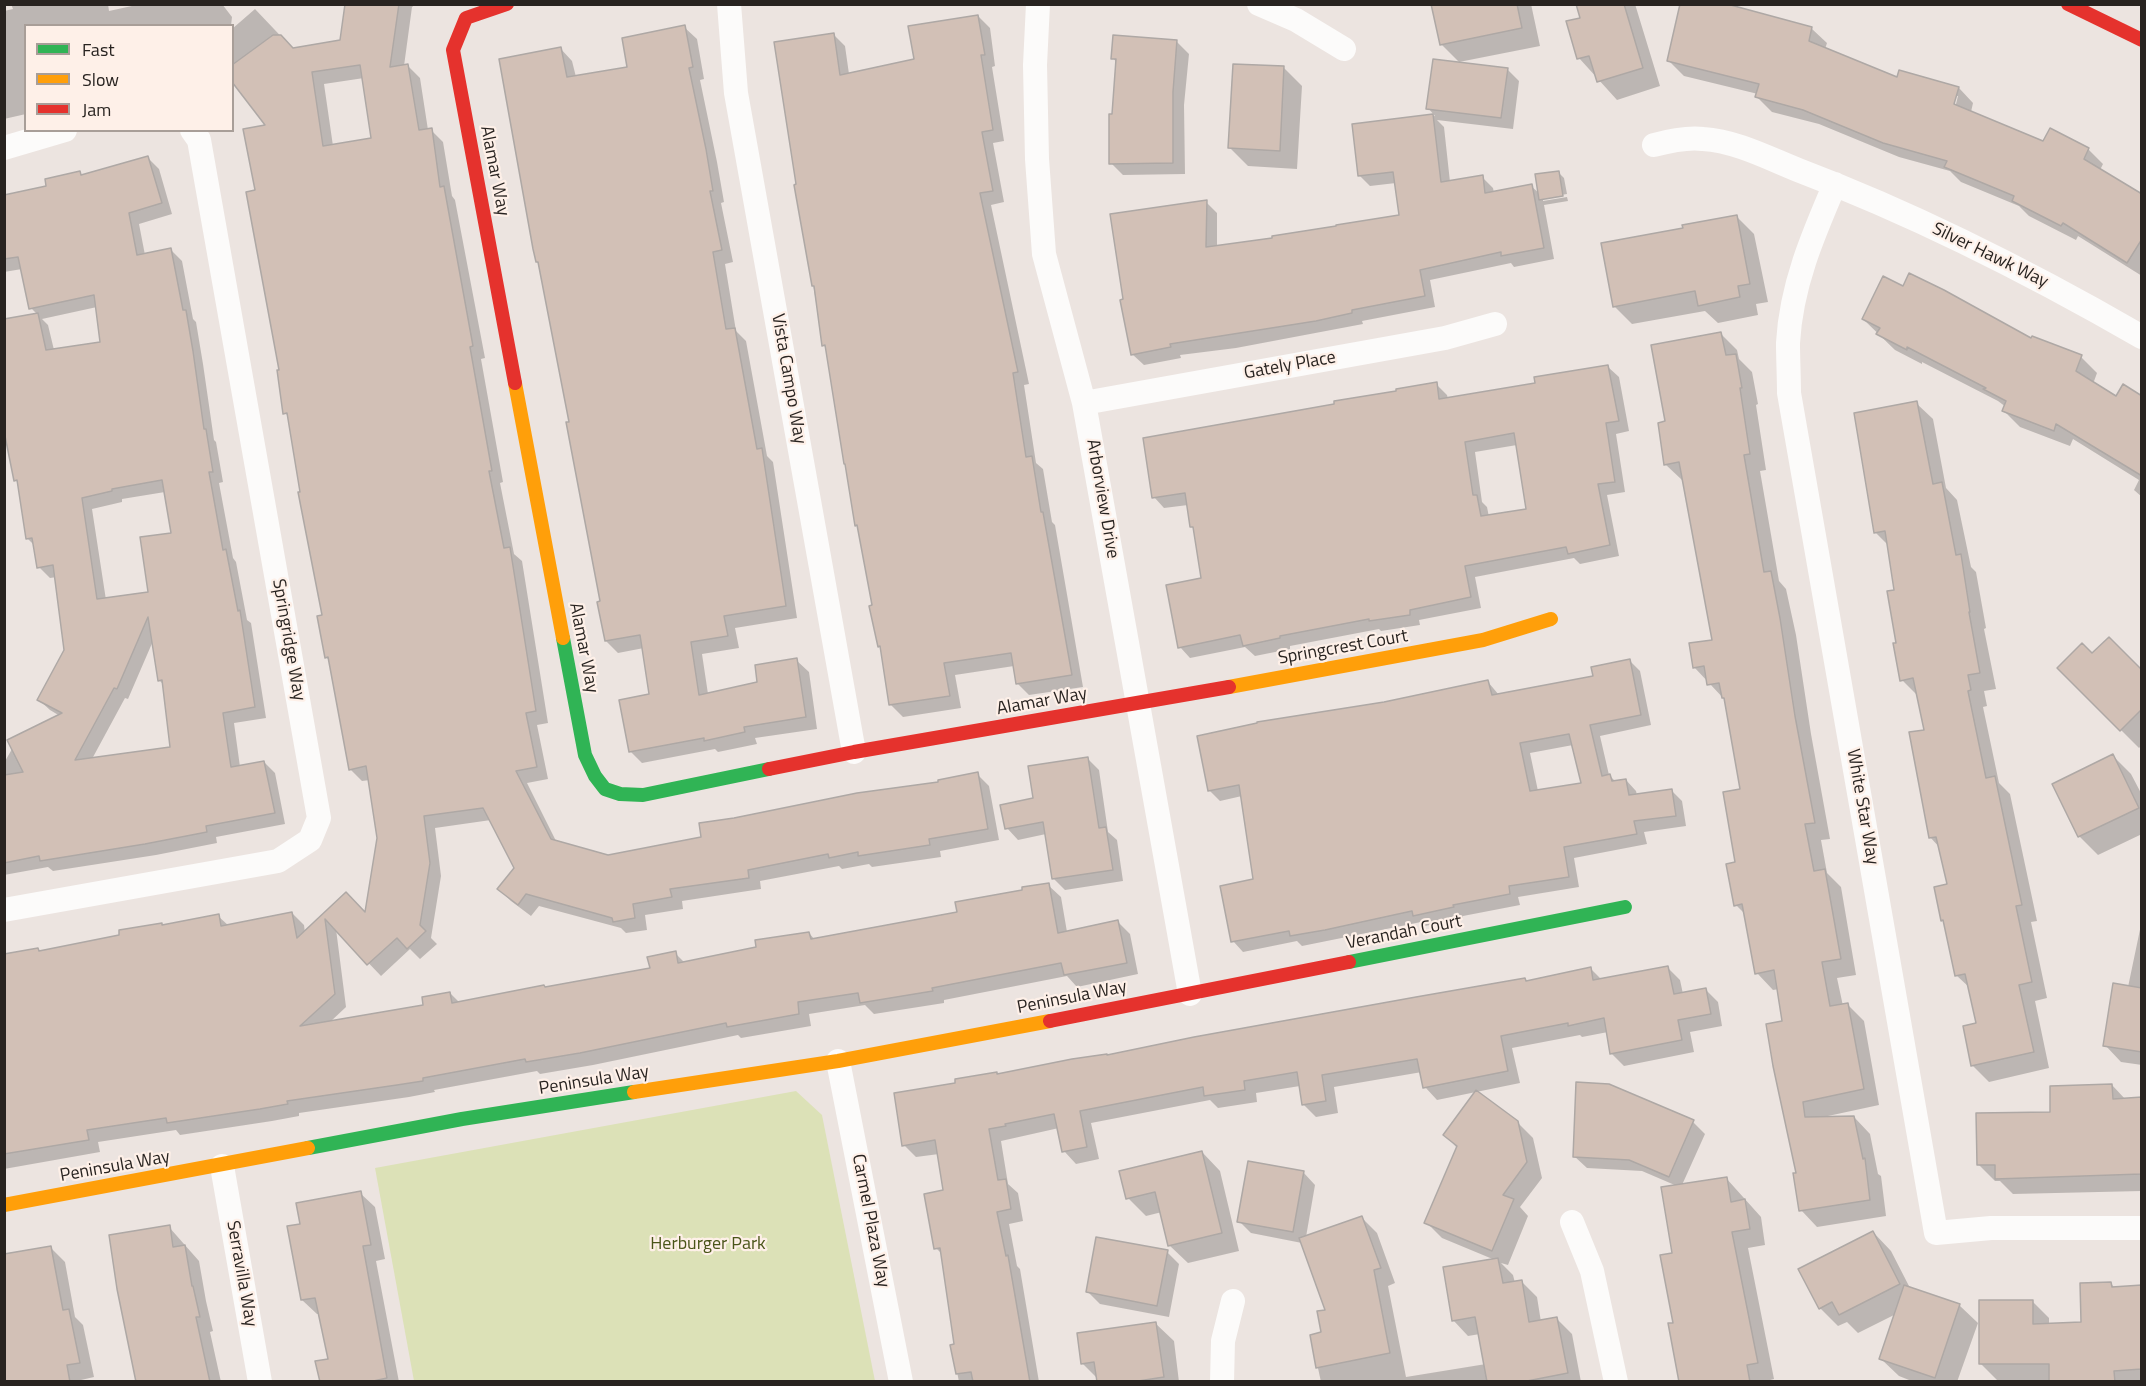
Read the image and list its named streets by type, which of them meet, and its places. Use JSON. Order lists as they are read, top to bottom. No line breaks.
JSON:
{"streets":{"street":["Alamar Way","Silver Hawk Way","Gately Place","Vista Campo Way","Arborview Drive","Springridge Way","Springcrest Court","White Star Way","Verandah Court","Peninsula Way","Carmel Plaza Way","Serravilla Way"]},"crossings":[["Alamar Way","Vista Campo Way"],["Alamar Way","Arborview Drive"],["Alamar Way","Springcrest Court"],["Silver Hawk Way","White Star Way"],["Gately Place","Arborview Drive"],["Arborview Drive","Springcrest Court"],["Arborview Drive","Verandah Court"],["Arborview Drive","Peninsula Way"],["Verandah Court","Peninsula Way"],["Peninsula Way","Carmel Plaza Way"],["Peninsula Way","Serravilla Way"]],"parks":["Herburger Park"],"legend":["Fast","Slow","Jam"]}
